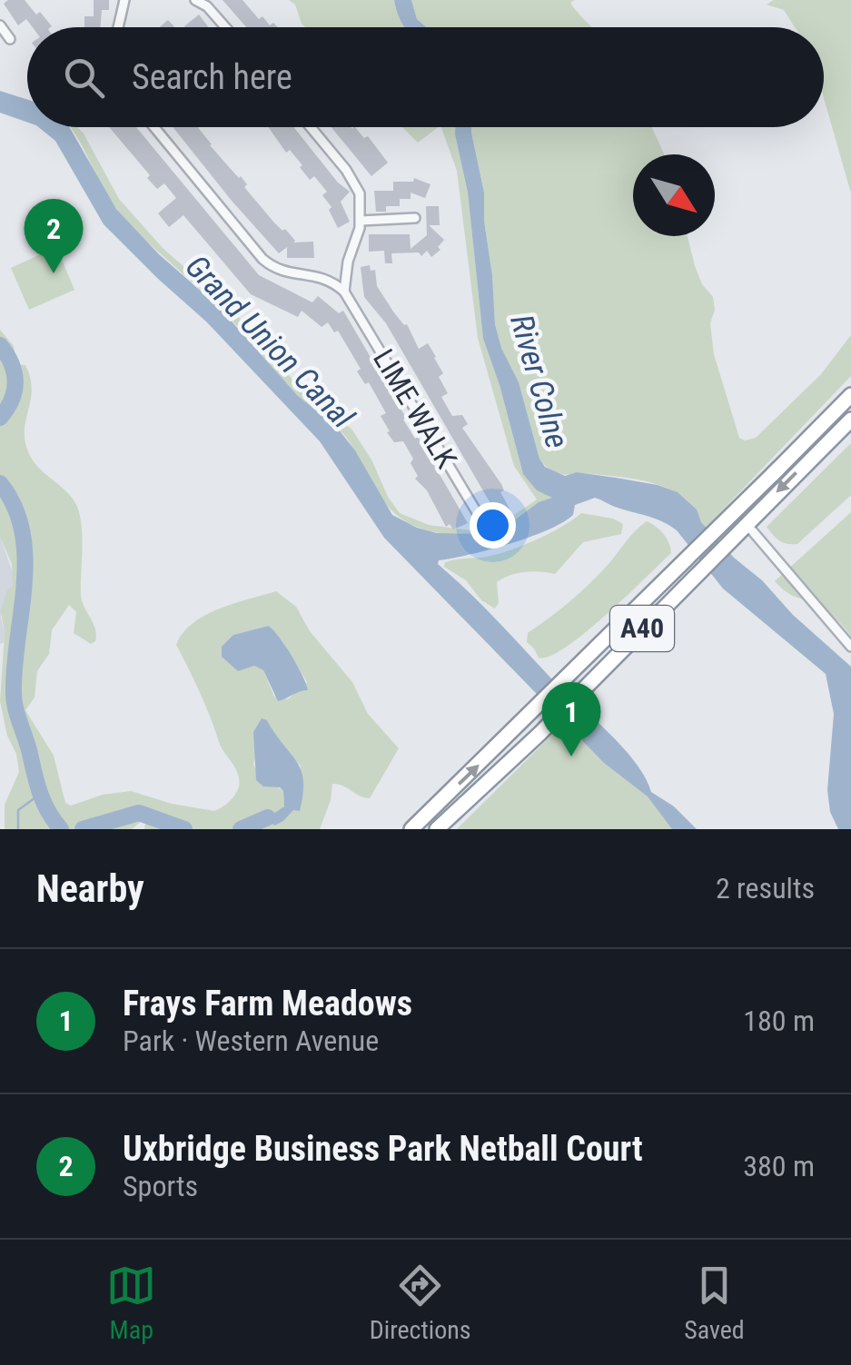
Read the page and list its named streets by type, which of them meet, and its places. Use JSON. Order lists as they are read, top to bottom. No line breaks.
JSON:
{"streets":{"highway":["A40"],"street":["LIME WALK"]},"water":["Grand Union Canal","River Colne"],"north":"bottom right","page":{"search":"Search here","pins":["2","1"],"heading":["Nearby","2 results"],"list":[{"mark":"1","name":"Frays Farm Meadows","note":"Park · Western Avenue","value":"180 m"},{"mark":"2","name":"Uxbridge Business Park Netball Court","note":"Sports","value":"380 m"}],"nav":["Map","Directions","Saved"]}}
